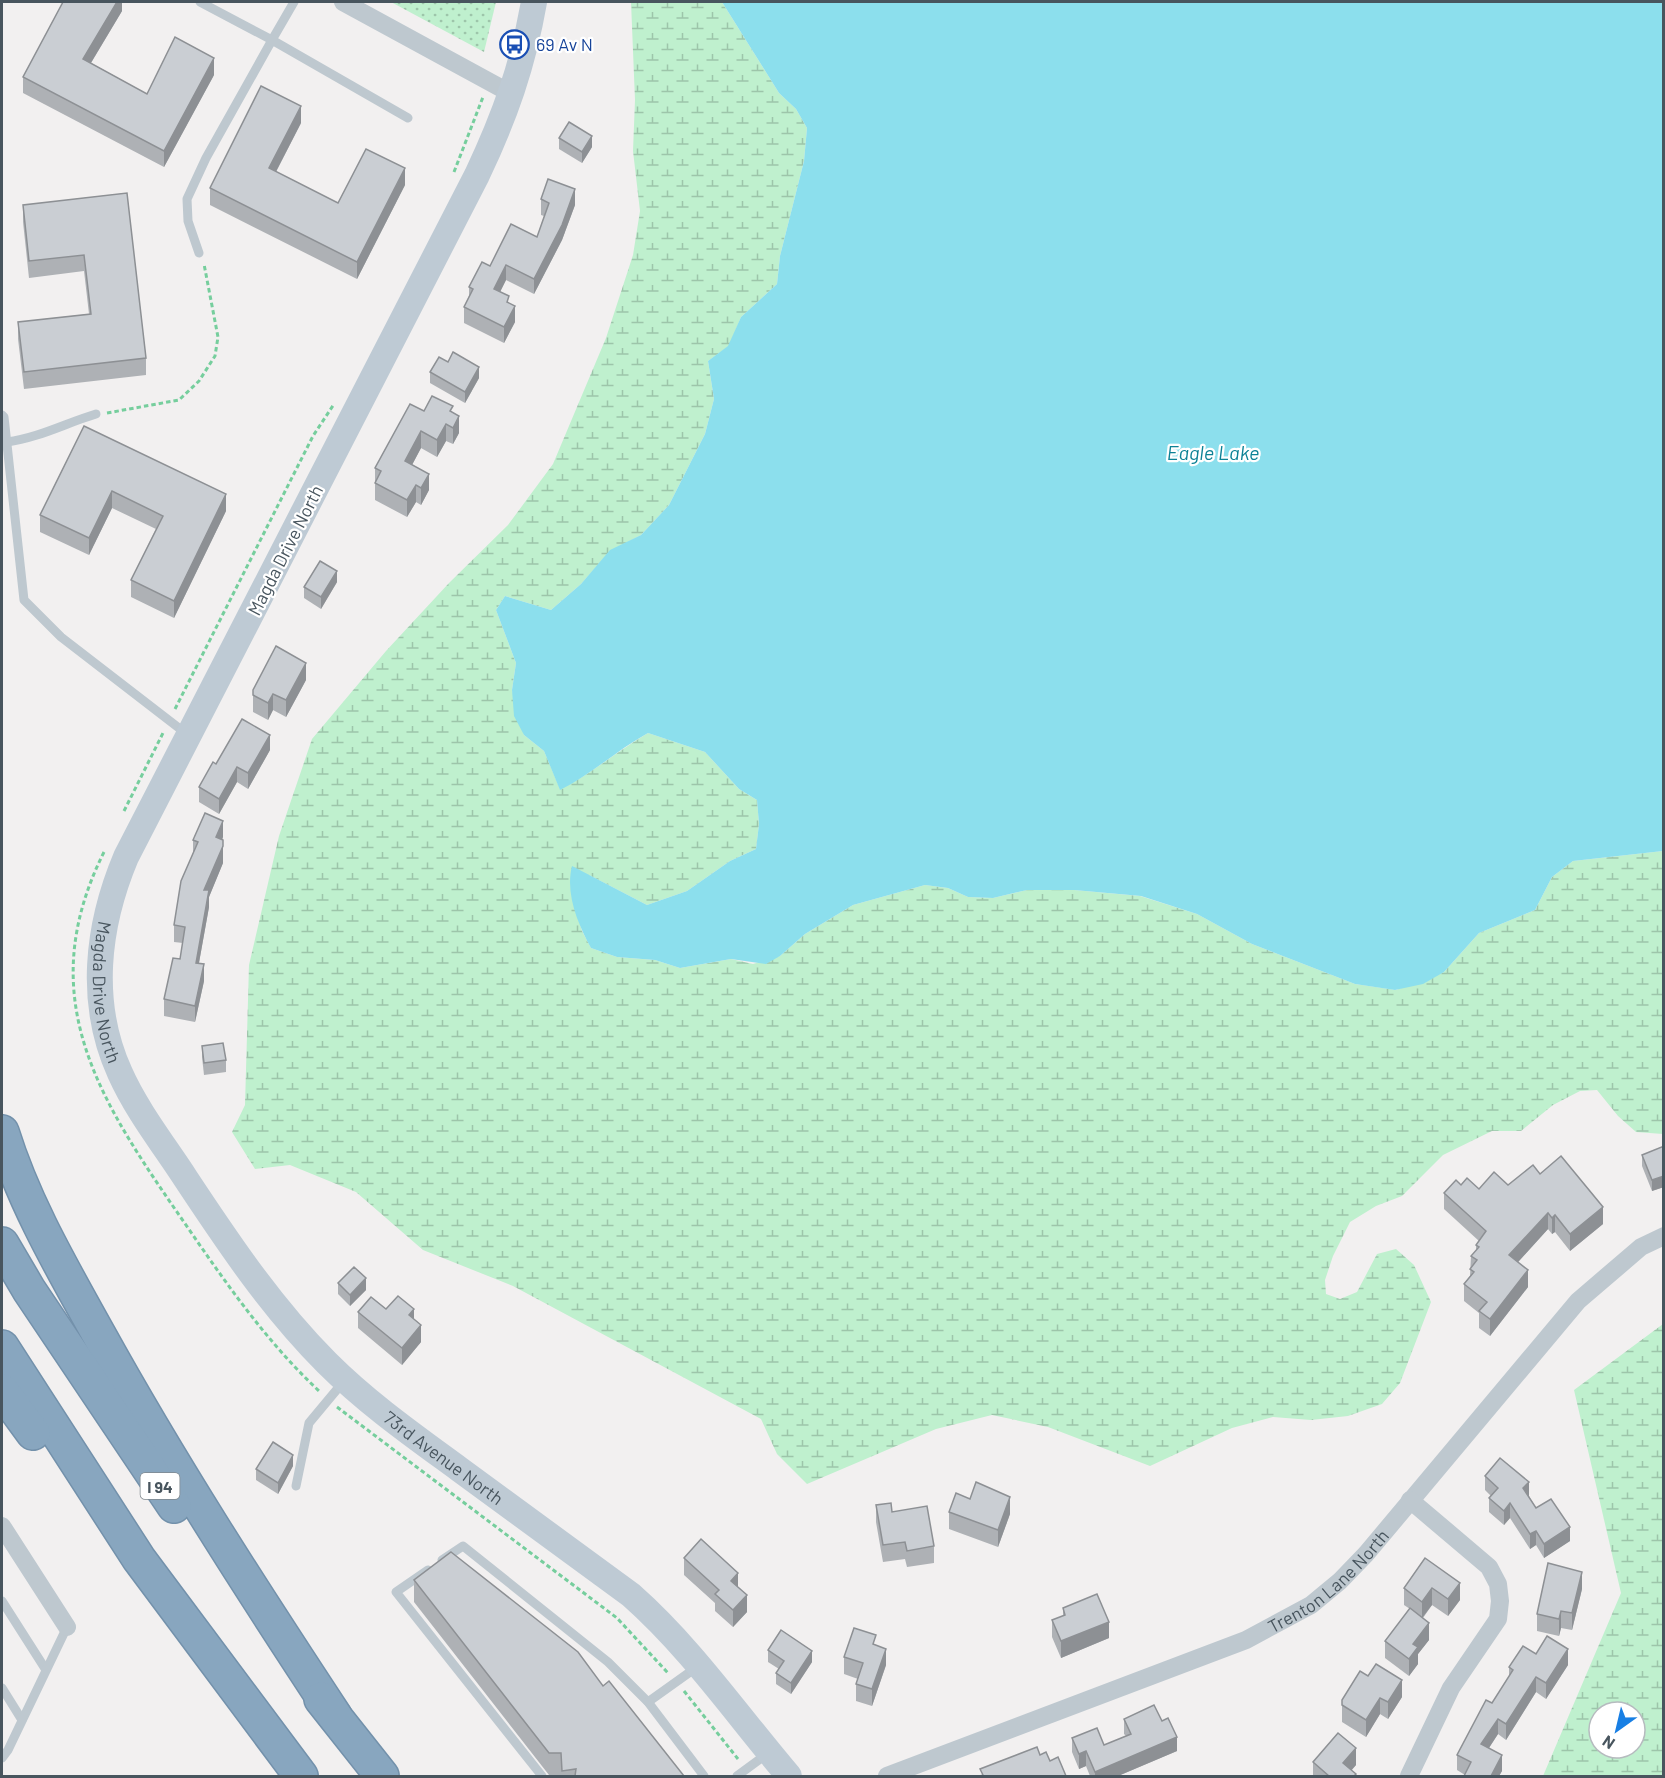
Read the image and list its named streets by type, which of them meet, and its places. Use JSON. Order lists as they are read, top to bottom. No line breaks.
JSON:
{"streets":{"highway":["I 94"],"street":["Magda Drive North","73rd Avenue North","Trenton Lane North"]},"crossings":[["Magda Drive North","73rd Avenue North"]],"water":["Eagle Lake"],"places":{"bus stop":["69 Av N"]},"north":"bottom left"}
